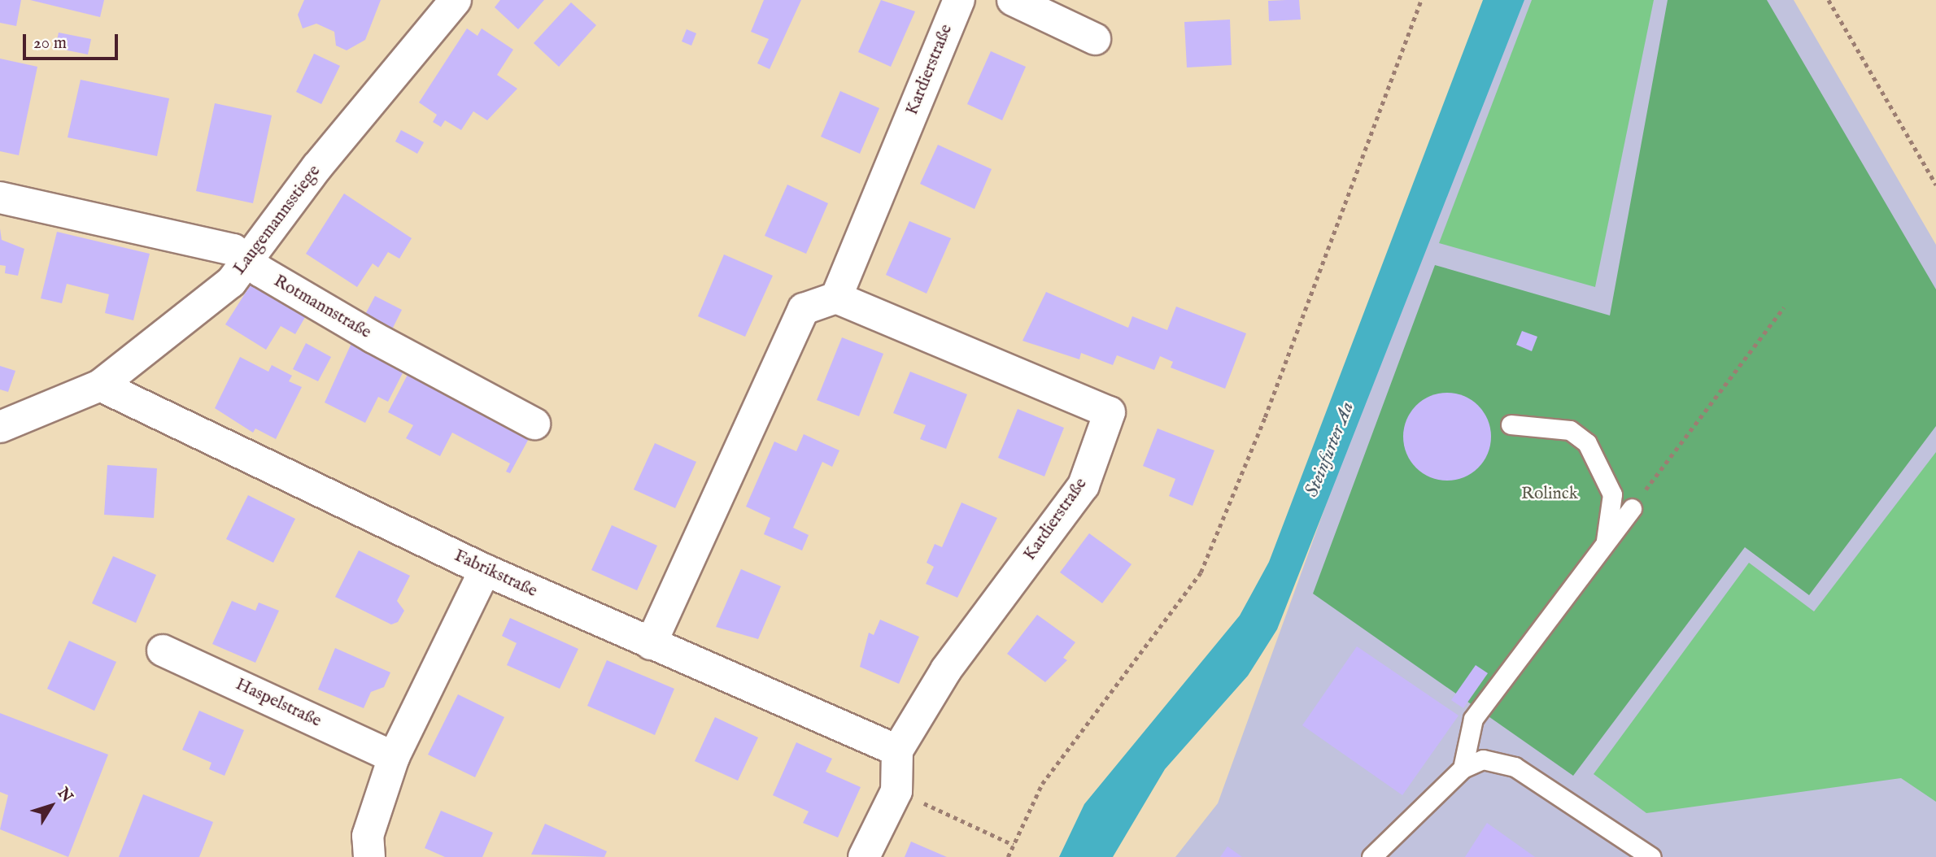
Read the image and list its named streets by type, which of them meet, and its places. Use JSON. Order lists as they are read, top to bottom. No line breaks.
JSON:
{"streets":{"street":["Kardierstraße","Laugemannsstiege","Rotmannstraße","Fabrikstraße","Haspelstraße"]},"crossings":[["Kardierstraße","Fabrikstraße"],["Laugemannsstiege","Rotmannstraße"],["Laugemannsstiege","Fabrikstraße"]],"water":["Steinfurter Aa"],"parks":["Rolinck"],"scale_bar":"20 m","north":"top right"}
